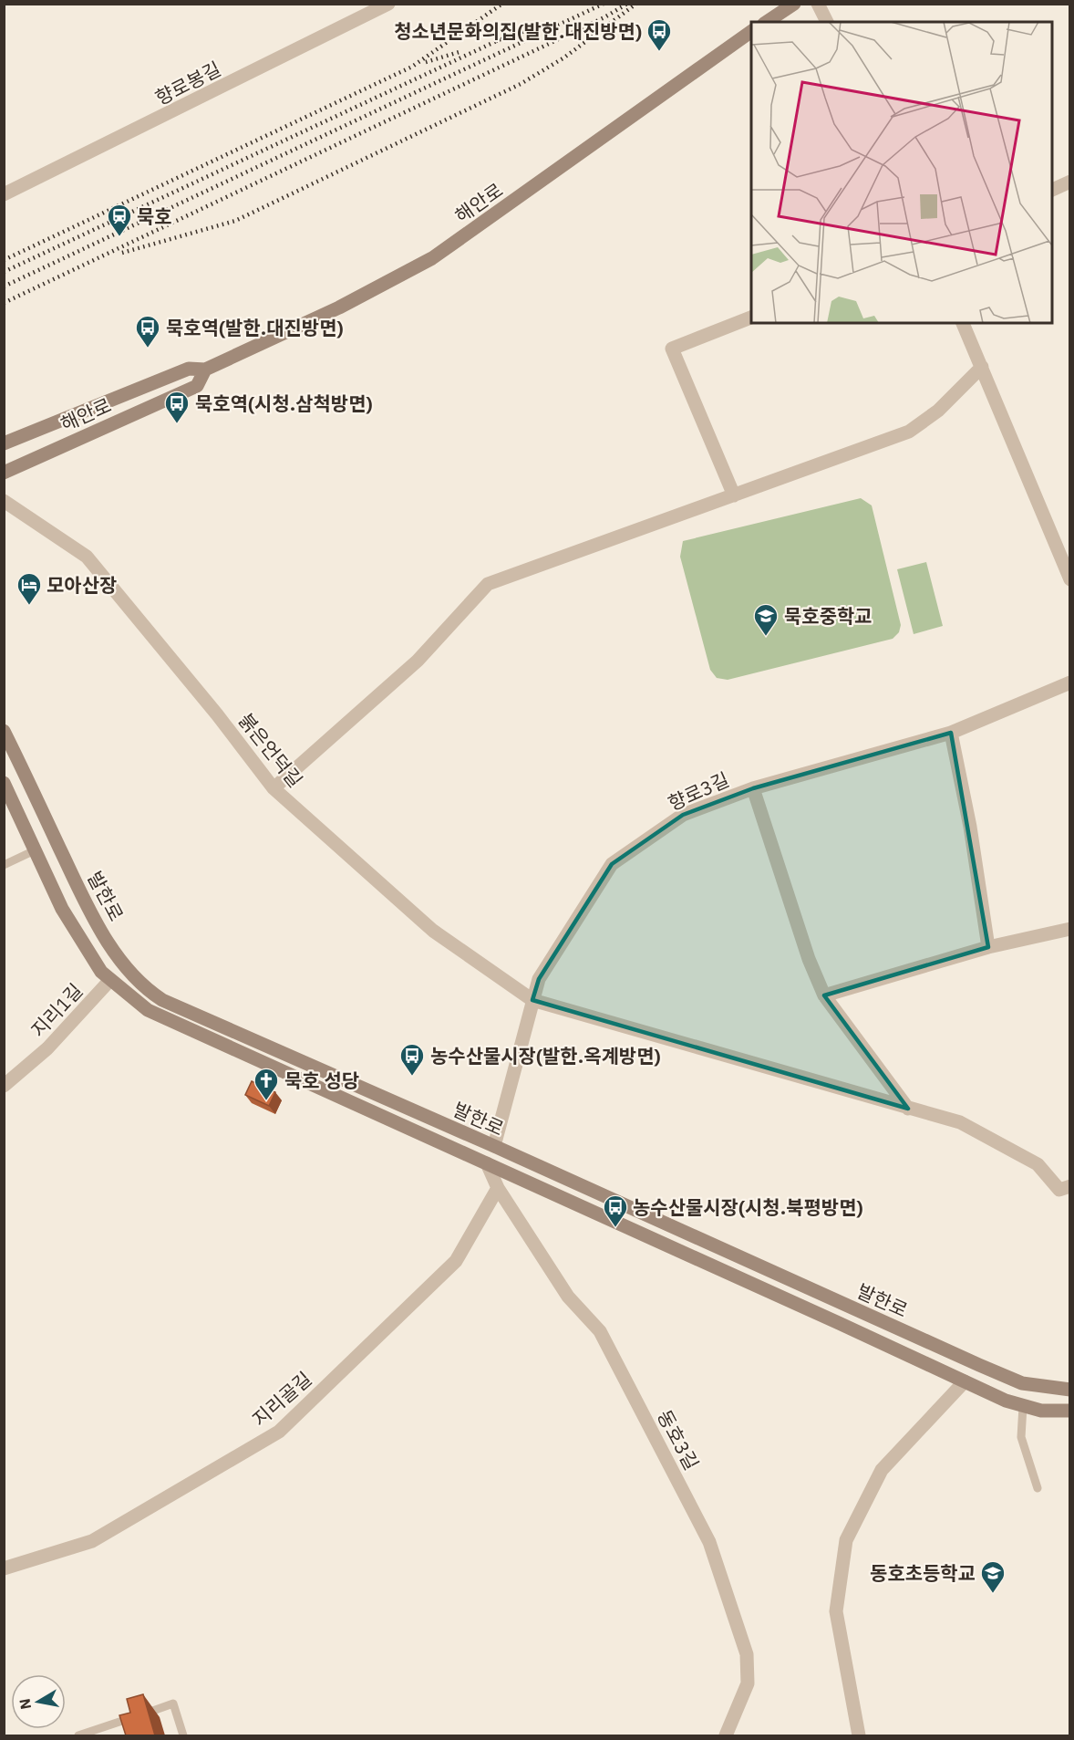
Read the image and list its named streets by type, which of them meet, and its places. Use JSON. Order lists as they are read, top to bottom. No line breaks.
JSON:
{"streets":{"street":["향로봉길","해안로","붉은언덕길","향로3길","발한로","지리1길","지리골길","동호3길"]},"crossings":[["붉은언덕길","향로3길"],["향로3길","발한로"],["발한로","지리1길"],["지리골길","동호3길"]],"places":{"bus stop":["청소년문화의집(발한.대진방면)","묵호역(발한.대진방면)","묵호역(시청.삼척방면)","농수산물시장(발한.옥계방면)","농수산물시장(시청.북평방면)"],"station":["묵호"],"hotel":["모아산장"],"school or university":["묵호중학교","동호초등학교"],"church":["묵호 성당"]},"north":"left"}
